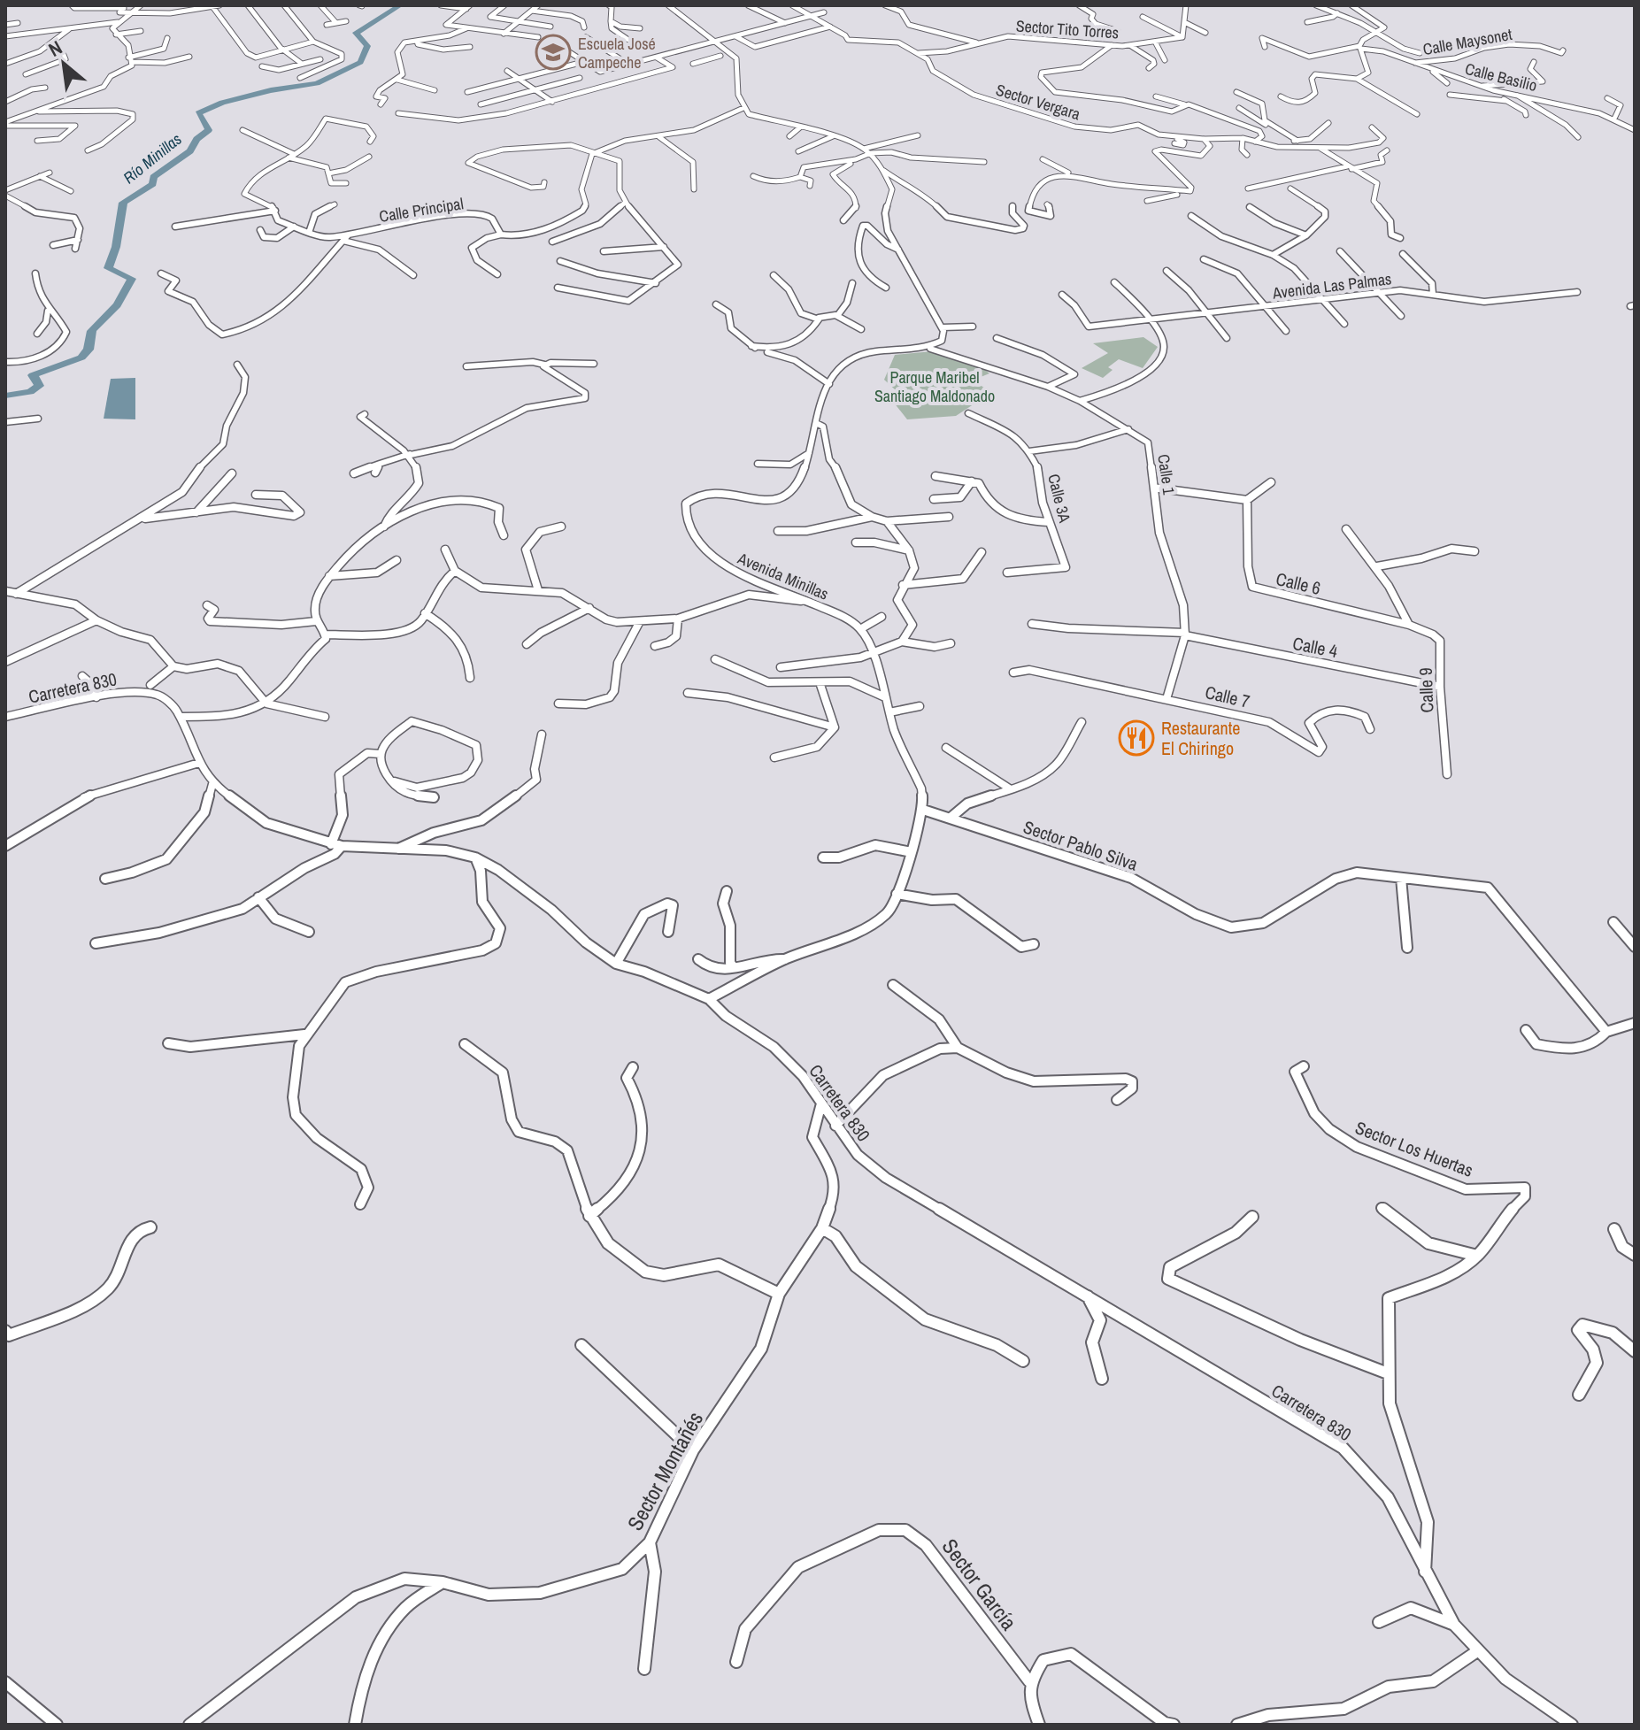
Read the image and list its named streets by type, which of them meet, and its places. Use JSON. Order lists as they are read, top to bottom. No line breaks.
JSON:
{"streets":{"street":["Sector Tito Torres","Calle Maysonet","Calle Basilio","Sector Vergara","Calle Principal","Avenida Las Palmas","Calle 1","Calle 3A","Avenida Minillas","Calle 6","Calle 4","Carretera 830","Calle 9","Calle 7","Sector Pablo Silva","Sector Los Huertas","Sector Montañés","Sector García"]},"crossings":[["Sector Tito Torres","Sector Vergara"],["Calle Maysonet","Calle Basilio"],["Calle 1","Avenida Minillas"],["Calle 1","Calle 4"],["Calle 1","Calle 7"],["Calle 6","Calle 9"],["Calle 4","Calle 9"],["Carretera 830","Sector Los Huertas"],["Carretera 830","Sector Montañés"]],"water":["Río Minillas"],"parks":["Parque Maribel Santiago Maldonado"],"places":{"school or university":["Escuela José Campeche"],"restaurant":["Restaurante El Chiringo"]},"north":"top left"}
